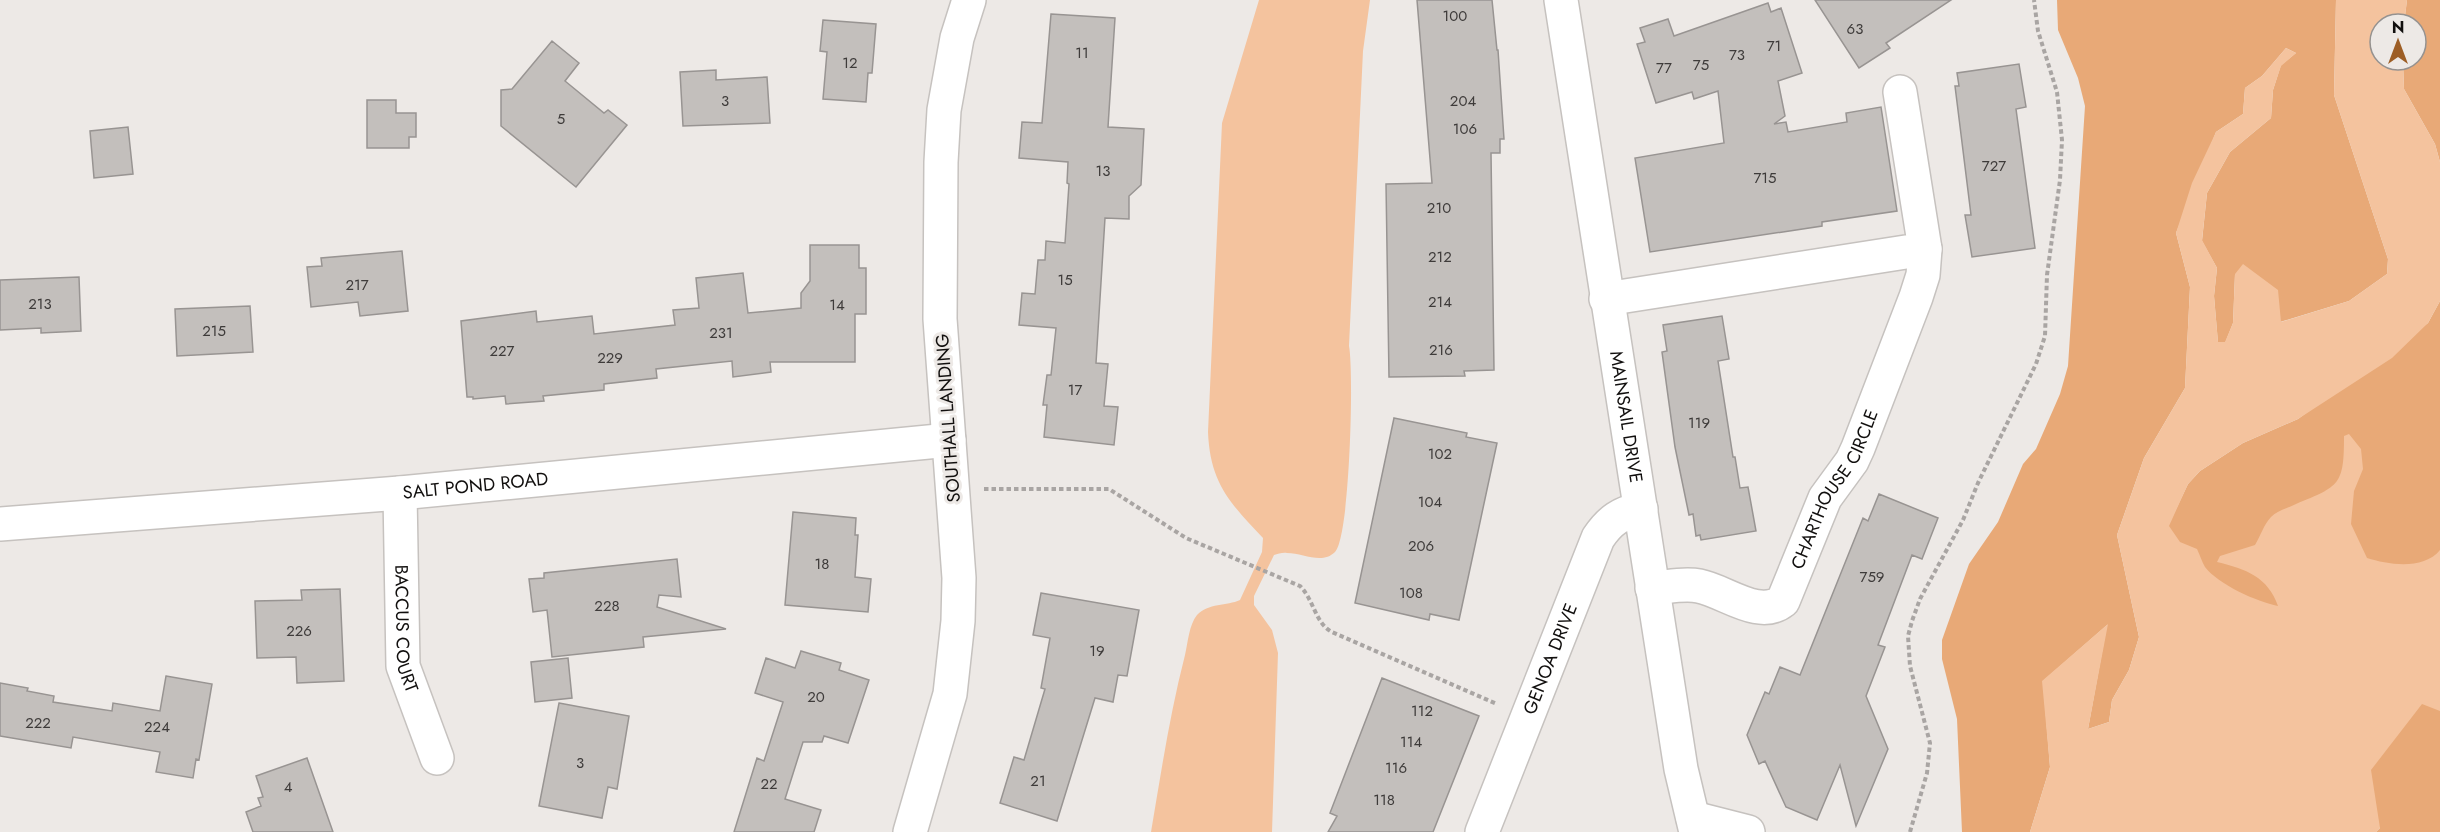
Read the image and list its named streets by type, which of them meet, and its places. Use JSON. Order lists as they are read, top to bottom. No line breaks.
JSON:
{"streets":{"street":["MAINSAIL DRIVE","SOUTHALL LANDING","SALT POND ROAD","CHARTHOUSE CIRCLE","BACCUS COURT","GENOA DRIVE"]},"crossings":[["MAINSAIL DRIVE","CHARTHOUSE CIRCLE"],["MAINSAIL DRIVE","GENOA DRIVE"],["SOUTHALL LANDING","SALT POND ROAD"],["SALT POND ROAD","BACCUS COURT"]],"house_numbers":["100","63","71","11","73","12","75","77","3","204","5","106","727","13","715","210","212","15","217","214","213","14","215","231","216","227","229","17","119","102","104","206","18","759","108","228","226","19","20","112","222","224","114","3","116","21","22","4","118"],"north":"top"}
